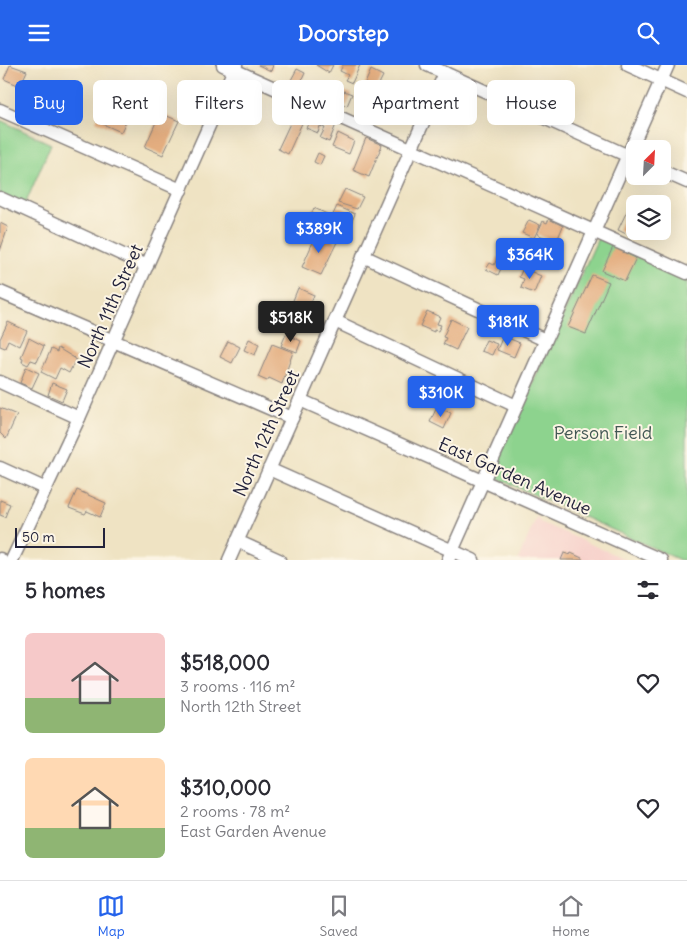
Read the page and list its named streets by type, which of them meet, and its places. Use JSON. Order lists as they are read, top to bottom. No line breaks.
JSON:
{"streets":{"street":["North 11th Street","North 12th Street","East Garden Avenue"]},"crossings":[["North 12th Street","East Garden Avenue"]],"parks":["Person Field"],"scale_bar":"50 m","north":"top right","page":{"header":"Doorstep","chip":["Buy","Rent","Filters","New","Apartment","House"],"price":["$389K","$364K","$518K","$181K","$310K"],"scale":"50 m","heading":"5 homes","list":[{"name":"$518,000","note":"3 rooms · 116 m² · North 12th Street"},{"name":"$310,000","note":"2 rooms · 78 m² · East Garden Avenue"}],"tabs":["Map","Saved","Home"]}}
